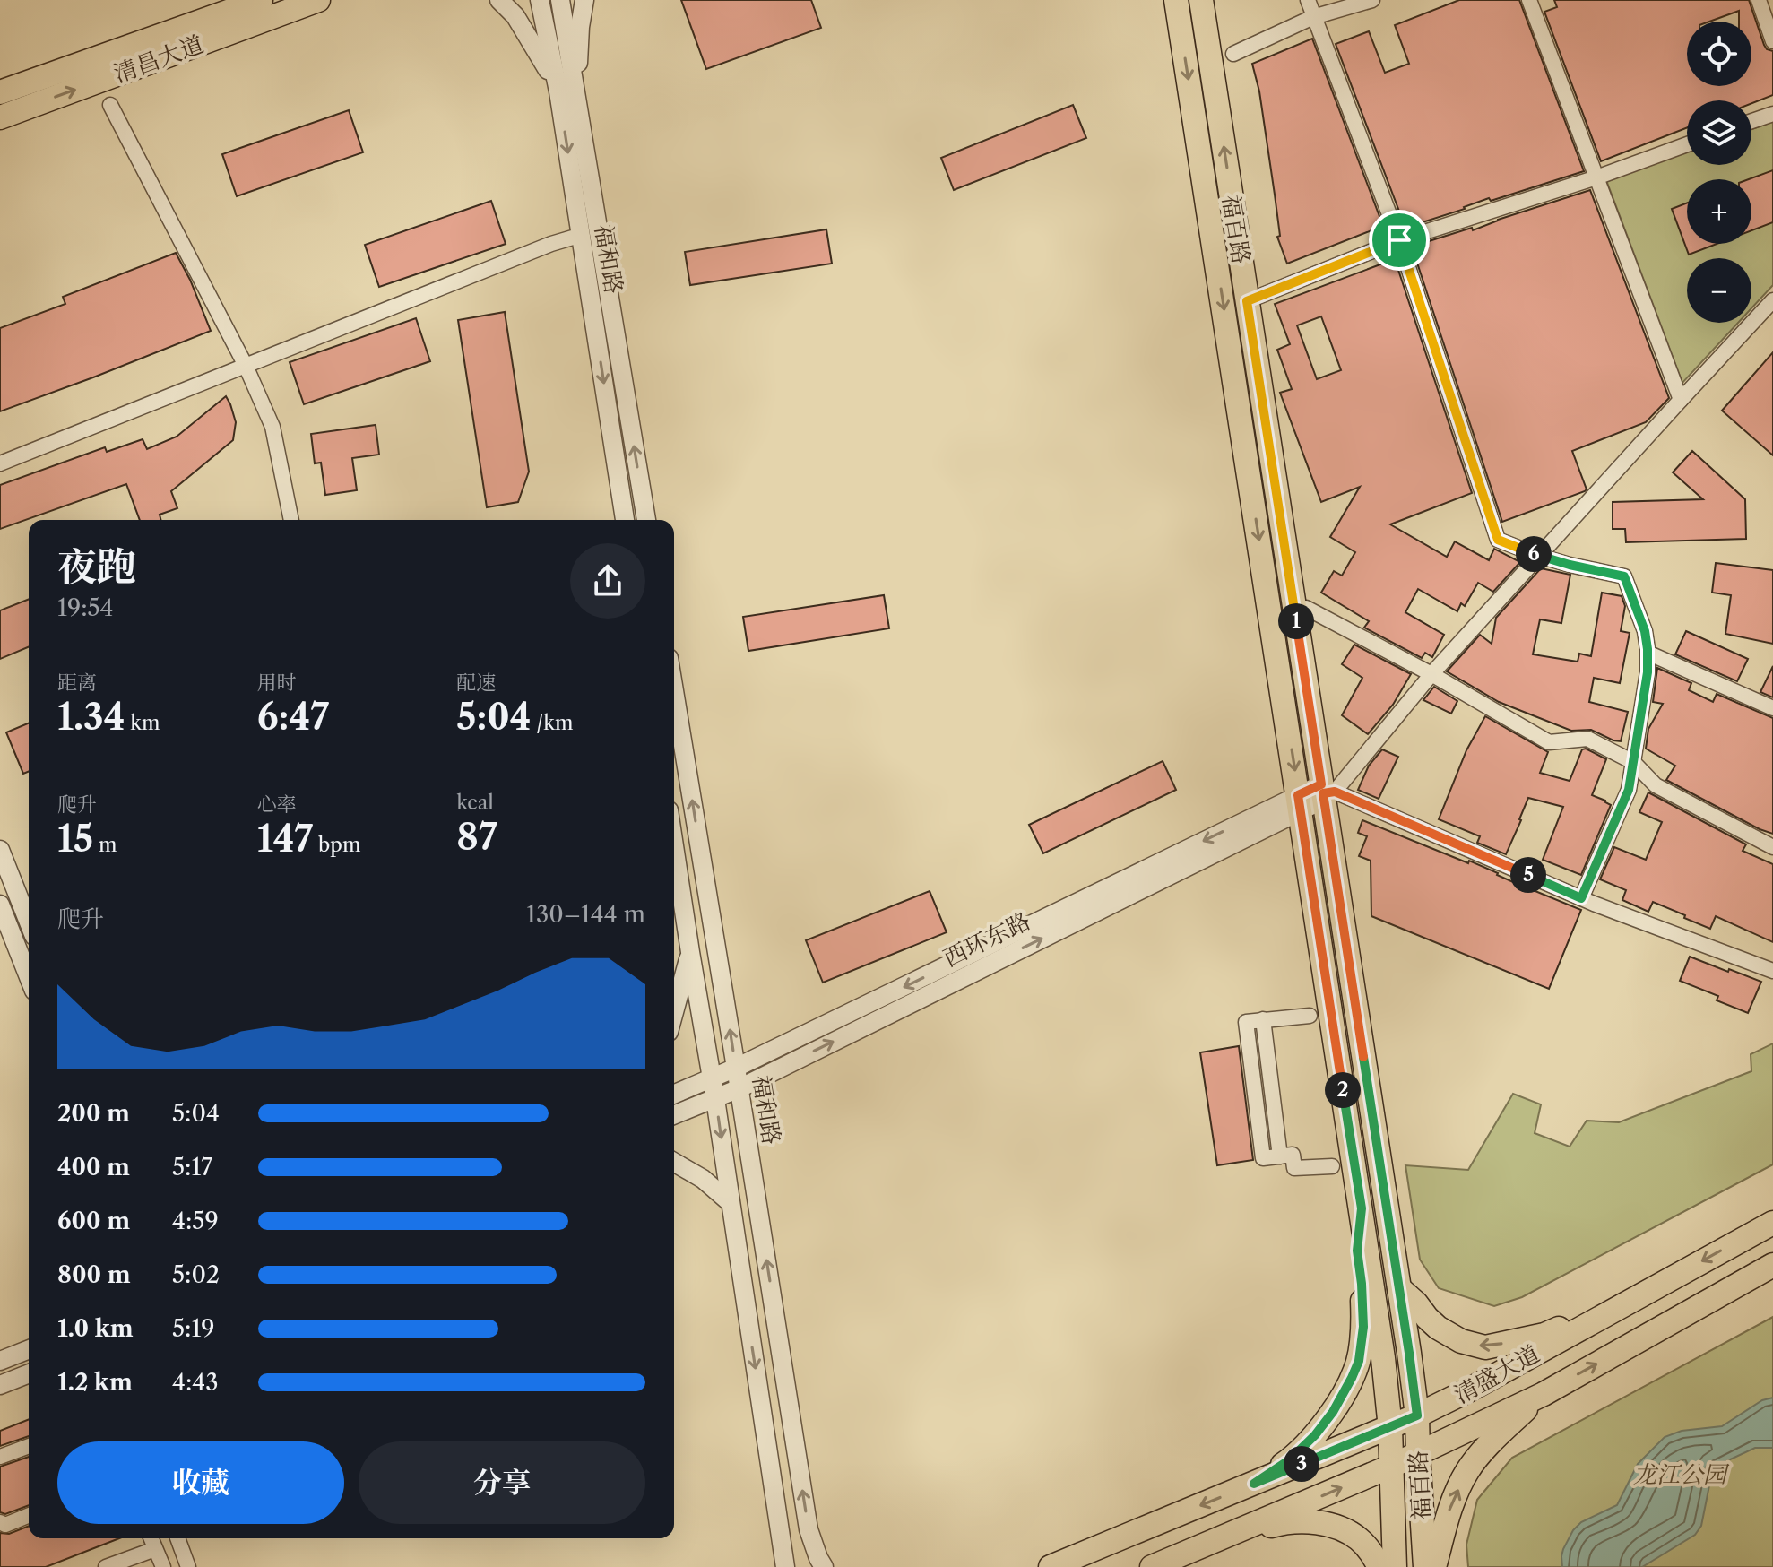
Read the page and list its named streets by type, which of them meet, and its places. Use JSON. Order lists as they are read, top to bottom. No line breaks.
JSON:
{"streets":{"main road":["清昌大道","福百路","清盛大道"],"street":["福和路","西环东路"]},"crossings":[["福百路","西环东路"],["福百路","清盛大道"],["福和路","西环东路"]],"parks":["龙江公园"],"page":{"map_buttons":["+","−"],"heading":["夜跑","19:54"],"pins":["6","1","5","2","3"],"stats":[["距离","1.34 km"],["用时","6:47"],["配速","5:04 /km"],["爬升","15 m"],["心率","147 bpm"],["kcal","87"]],"chart":["爬升","130–144 m"],"list":[{"name":"200 m","note":"5:04"},{"name":"400 m","note":"5:17"},{"name":"600 m","note":"4:59"},{"name":"800 m","note":"5:02"},{"name":"1.0 km","note":"5:19"},{"name":"1.2 km","note":"4:43"}],"buttons":["收藏","分享"]}}
